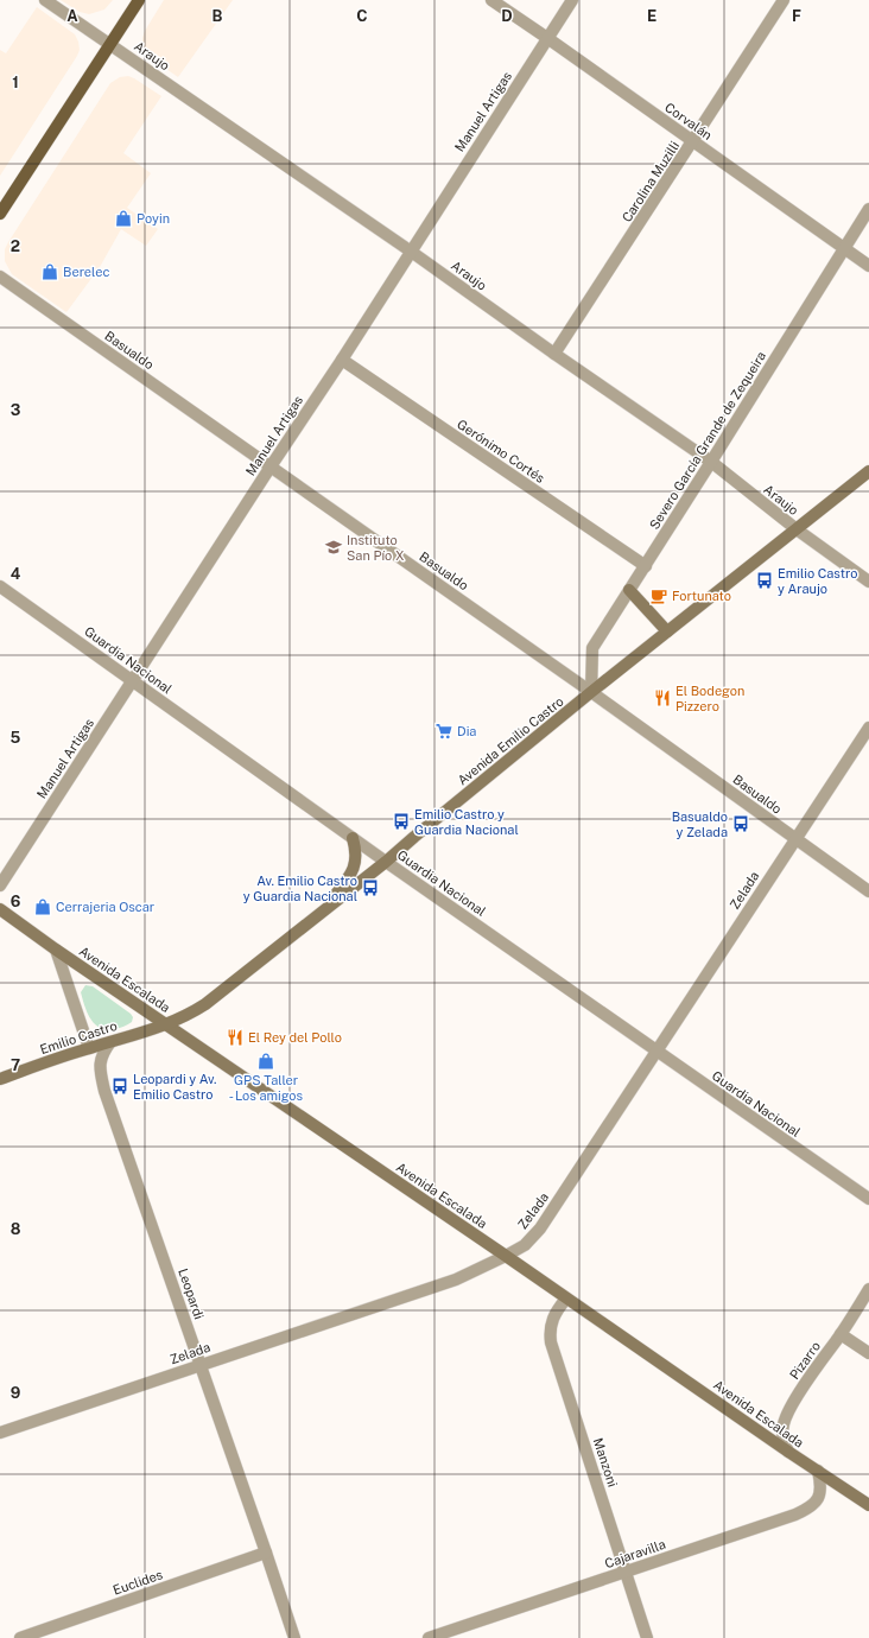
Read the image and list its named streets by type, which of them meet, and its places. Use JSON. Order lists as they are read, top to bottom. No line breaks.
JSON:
{"streets":{"street":["Araujo","Manuel Artigas","Corvalán","Carolina Muzilli","Basualdo","Severo García Grande de Zequeira","Gerónimo Cortés","Guardia Nacional","Avenida Emilio Castro","Zelada","Avenida Escalada","Emilio Castro","Leopardi","Pizarro","Manzoni","Cajaravilla","Euclides"]},"crossings":[["Araujo","Manuel Artigas"],["Araujo","Carolina Muzilli"],["Araujo","Severo García Grande de Zequeira"],["Araujo","Avenida Emilio Castro"],["Manuel Artigas","Corvalán"],["Manuel Artigas","Basualdo"],["Manuel Artigas","Gerónimo Cortés"],["Manuel Artigas","Guardia Nacional"],["Corvalán","Carolina Muzilli"],["Corvalán","Severo García Grande de Zequeira"],["Basualdo","Severo García Grande de Zequeira"],["Basualdo","Avenida Emilio Castro"],["Basualdo","Zelada"],["Severo García Grande de Zequeira","Gerónimo Cortés"],["Severo García Grande de Zequeira","Avenida Emilio Castro"],["Guardia Nacional","Avenida Emilio Castro"],["Guardia Nacional","Zelada"],["Avenida Emilio Castro","Avenida Escalada"],["Avenida Emilio Castro","Emilio Castro"],["Zelada","Avenida Escalada"],["Zelada","Leopardi"],["Avenida Escalada","Emilio Castro"],["Avenida Escalada","Pizarro"],["Avenida Escalada","Manzoni"],["Avenida Escalada","Cajaravilla"],["Emilio Castro","Leopardi"],["Leopardi","Euclides"],["Manzoni","Cajaravilla"]],"places":{"shop":["Poyin","Berelec","Cerrajeria Oscar","GPS Taller - Los amigos"],"school or university":["Instituto San Pío X"],"bus stop":["Emilio Castro y Araujo","Emilio Castro y Guardia Nacional","Basualdo y Zelada","Av. Emilio Castro y Guardia Nacional","Leopardi y Av. Emilio Castro"],"cafe":["Fortunato"],"restaurant":["El Bodegon Pizzero","El Rey del Pollo"],"supermarket":["Dia"]},"grid":{"columns":["A","B","C","D","E","F"],"rows":["1","2","3","4","5","6","7","8","9"]}}
